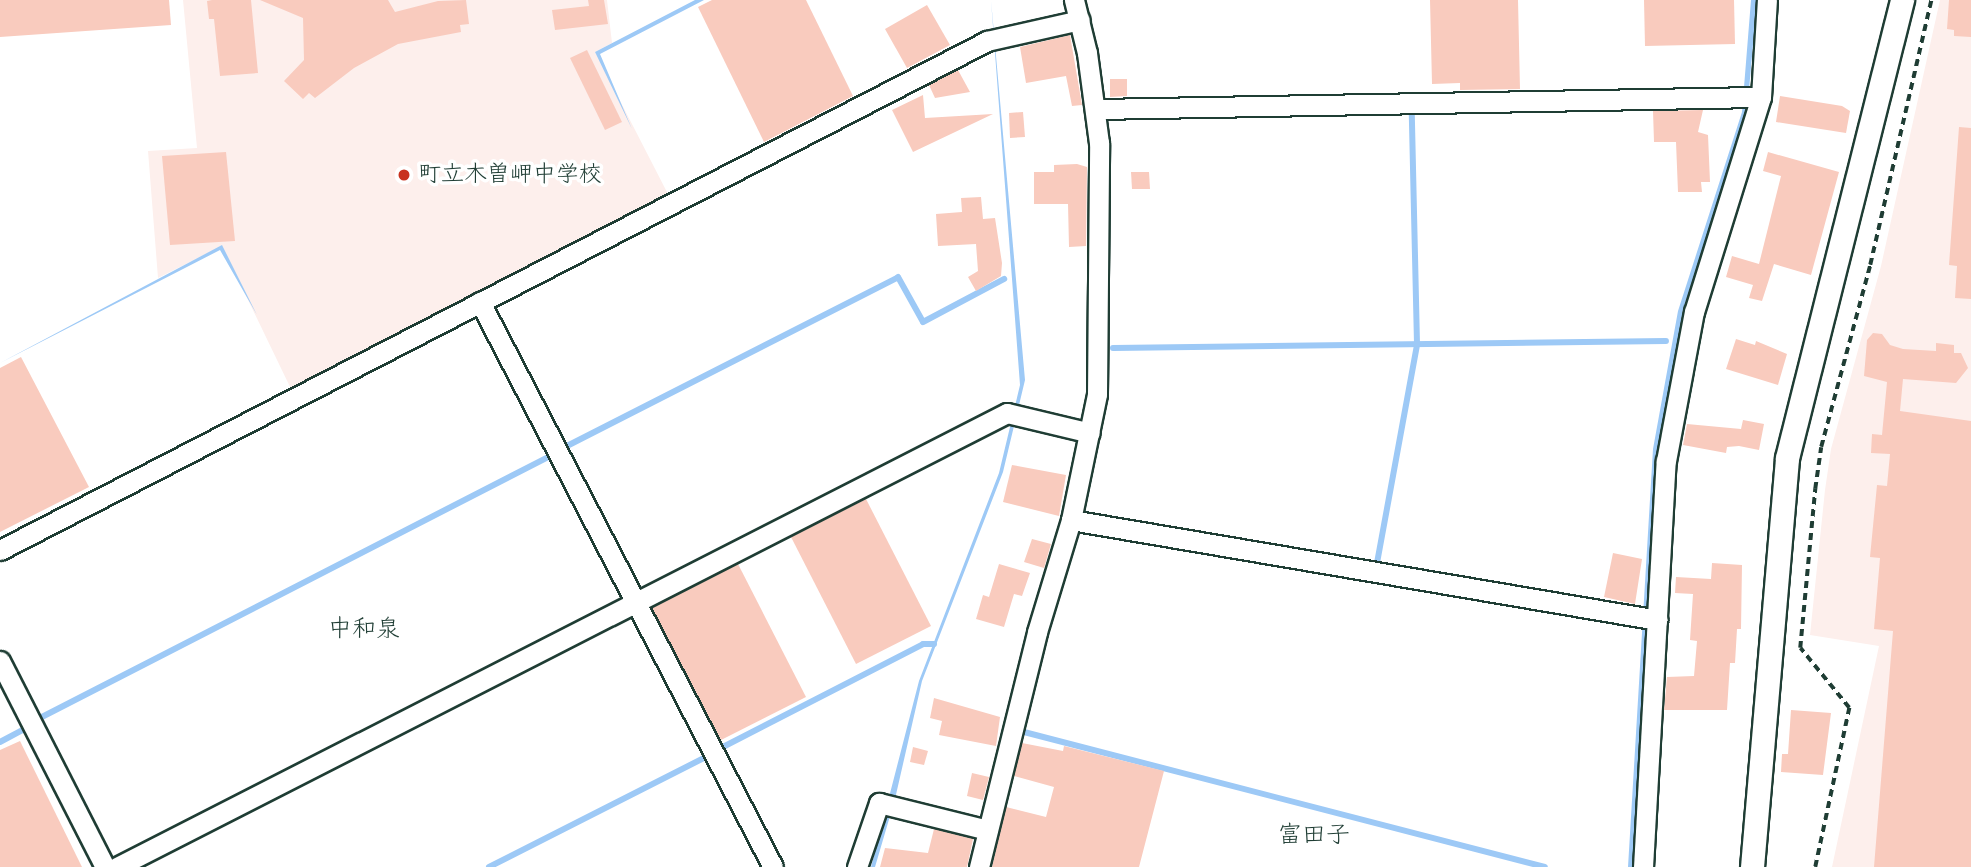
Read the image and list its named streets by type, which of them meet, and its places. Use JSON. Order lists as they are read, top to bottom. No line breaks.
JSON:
{"districts":["中和泉","富田子"],"places":["町立木曽岬中学校"]}
